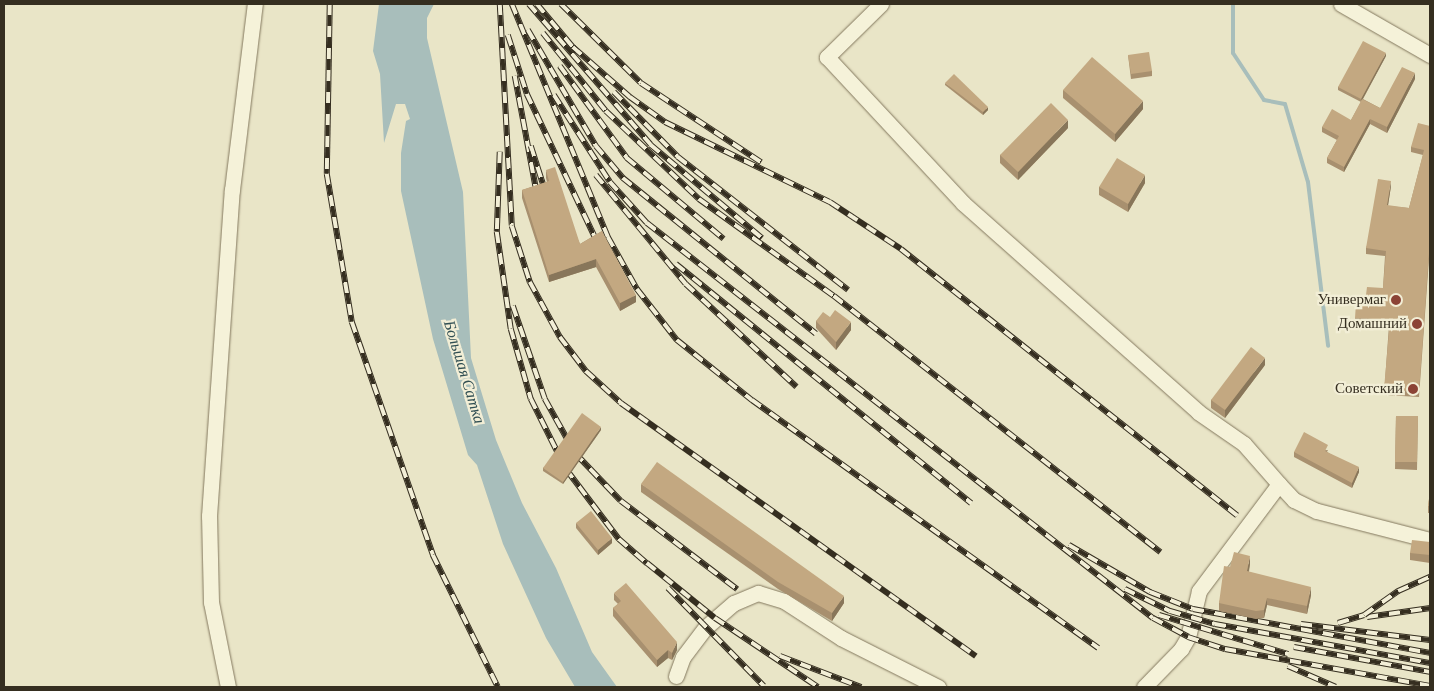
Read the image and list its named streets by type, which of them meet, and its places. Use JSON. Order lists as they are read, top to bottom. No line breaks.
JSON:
{"water":["Большая Сатка"],"places":["Универмаг","Домашний","Советский"]}
